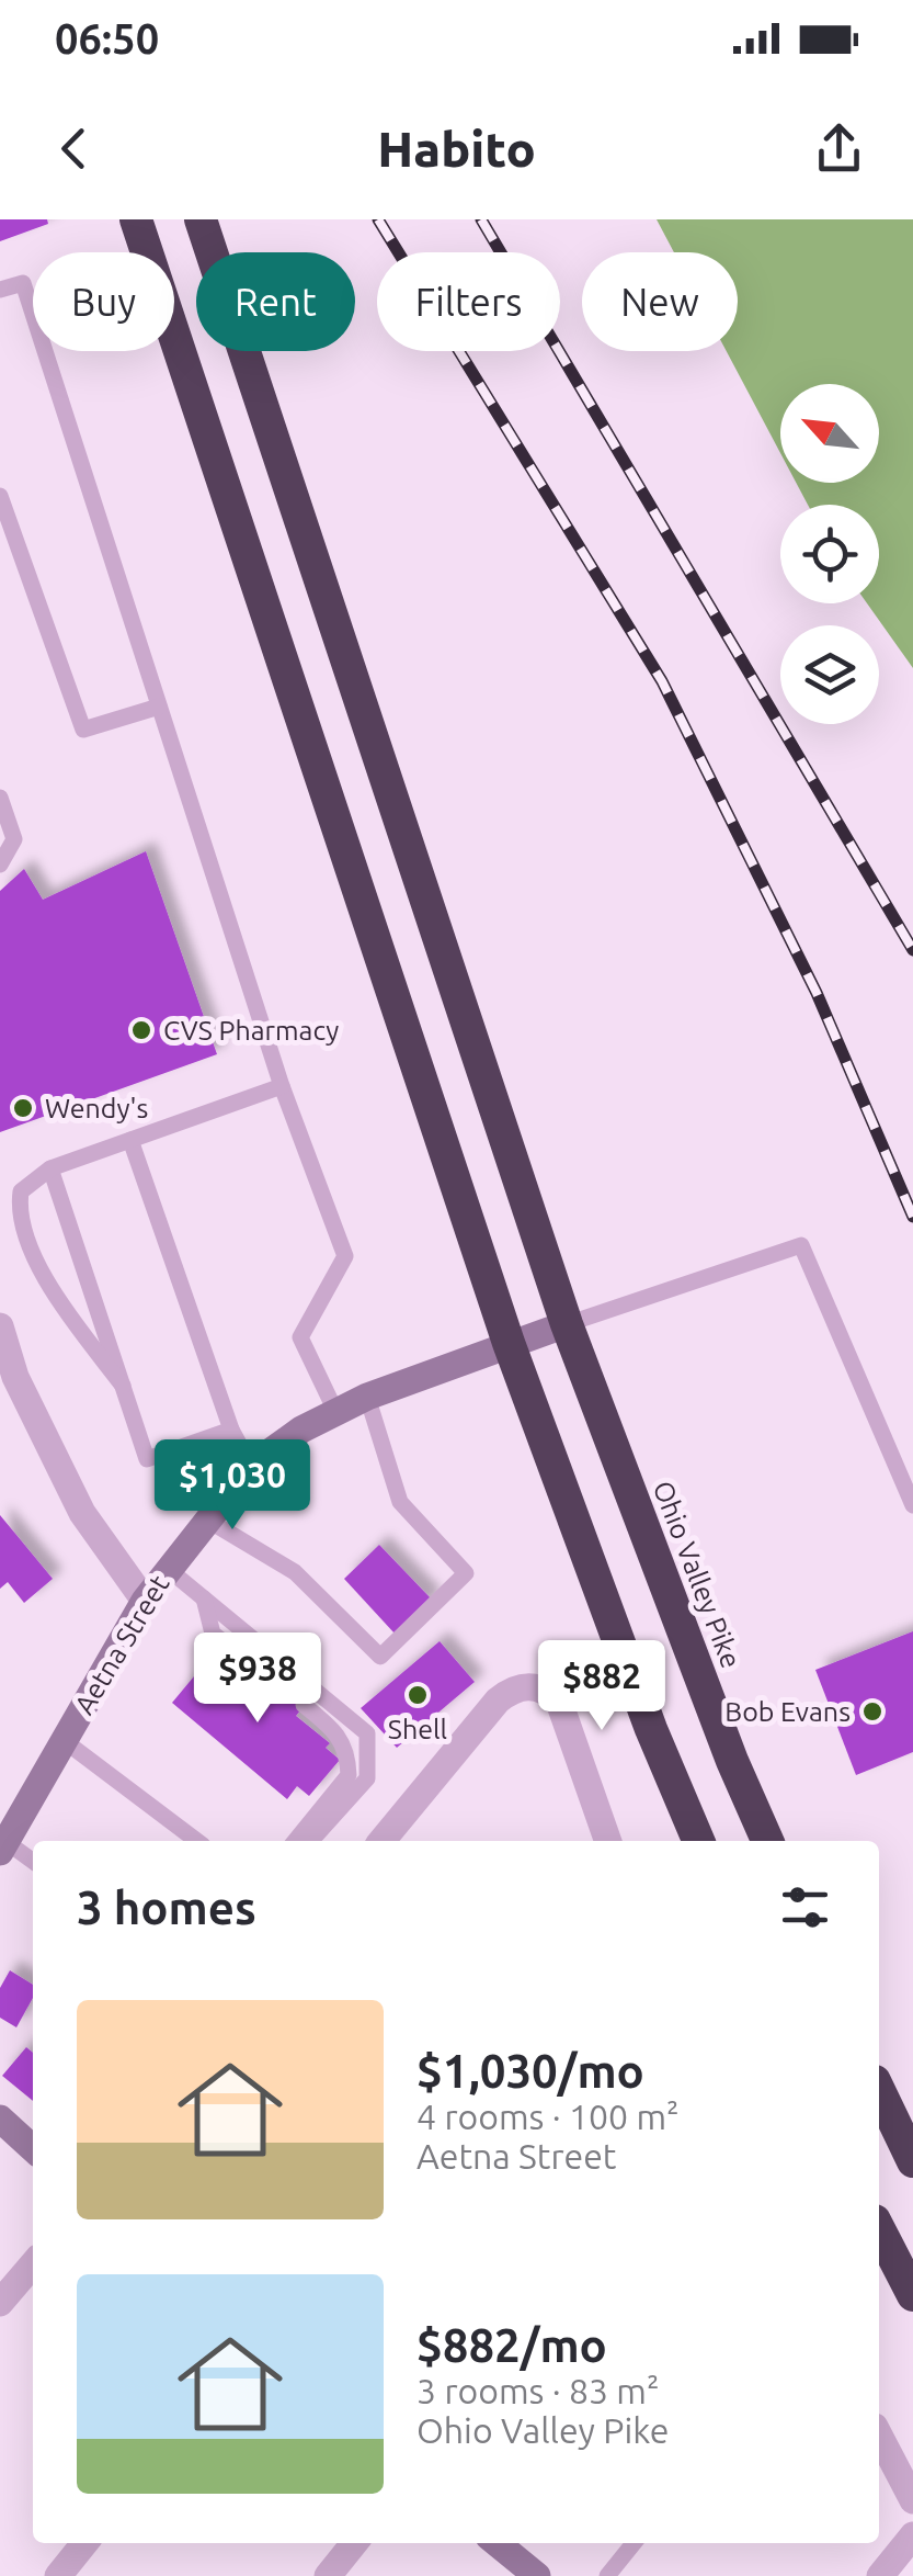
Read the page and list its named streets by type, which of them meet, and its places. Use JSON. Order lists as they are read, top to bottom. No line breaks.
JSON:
{"streets":{"highway":["Ohio Valley Pike"],"street":["Aetna Street"]},"crossings":[["Ohio Valley Pike","Aetna Street"]],"places":["CVS Pharmacy","Wendy's","Shell","Bob Evans"],"north":"top left","page":{"status":"06:50","header":"Habito","chip":["Buy","Rent","Filters","New"],"price":["$1,030","$938","$882"],"heading":"3 homes","list":[{"name":"$1,030/mo","note":"4 rooms · 100 m² · Aetna Street"},{"name":"$882/mo","note":"3 rooms · 83 m² · Ohio Valley Pike"}]}}
